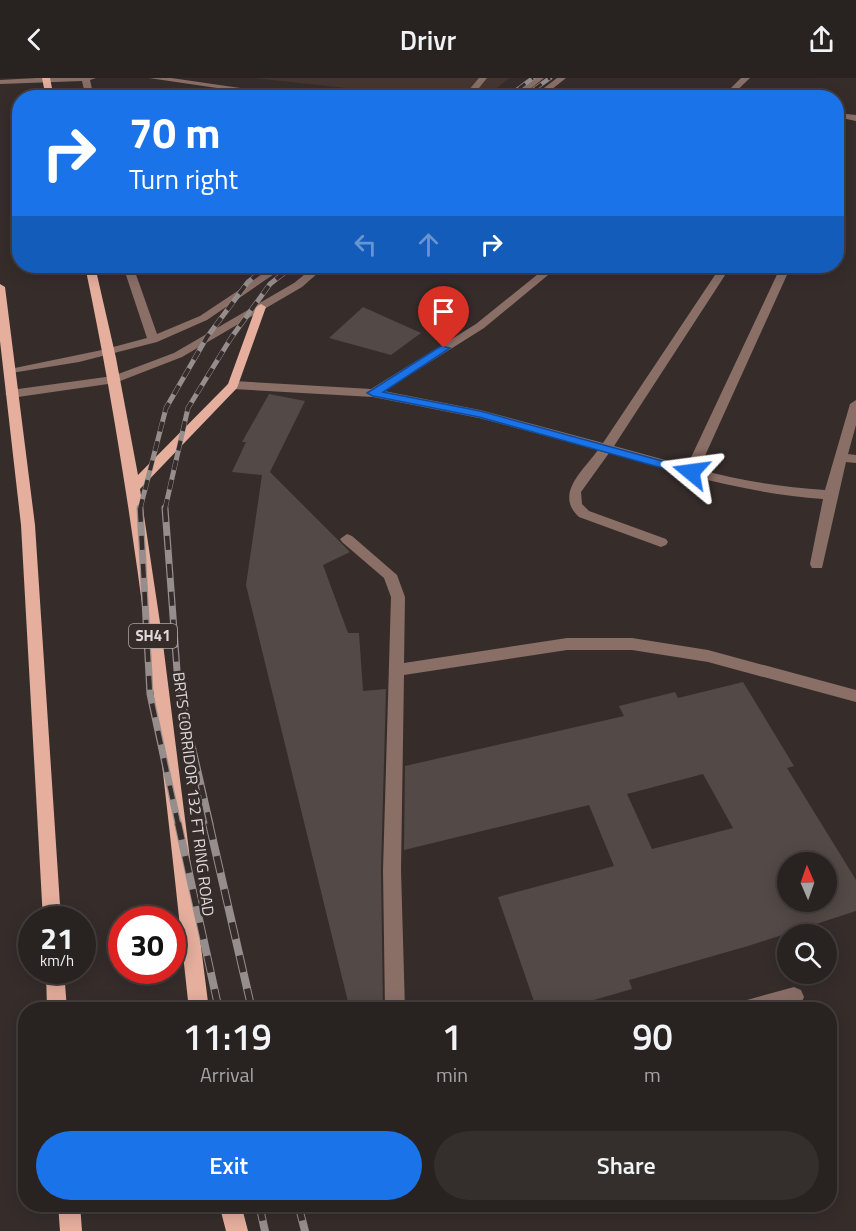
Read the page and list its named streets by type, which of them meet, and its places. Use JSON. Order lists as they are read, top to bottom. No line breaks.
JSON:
{"streets":{"main road":["SH41","BRTS CORRIDOR 132 FT RING ROAD"]},"north":"top","page":{"header":"Drivr","turn":["70 m","Turn right"],"speed":"21 km/h","limit":"30","eta":["11:19","Arrival","1","min","90","m"],"buttons":["Exit","Share"]}}
